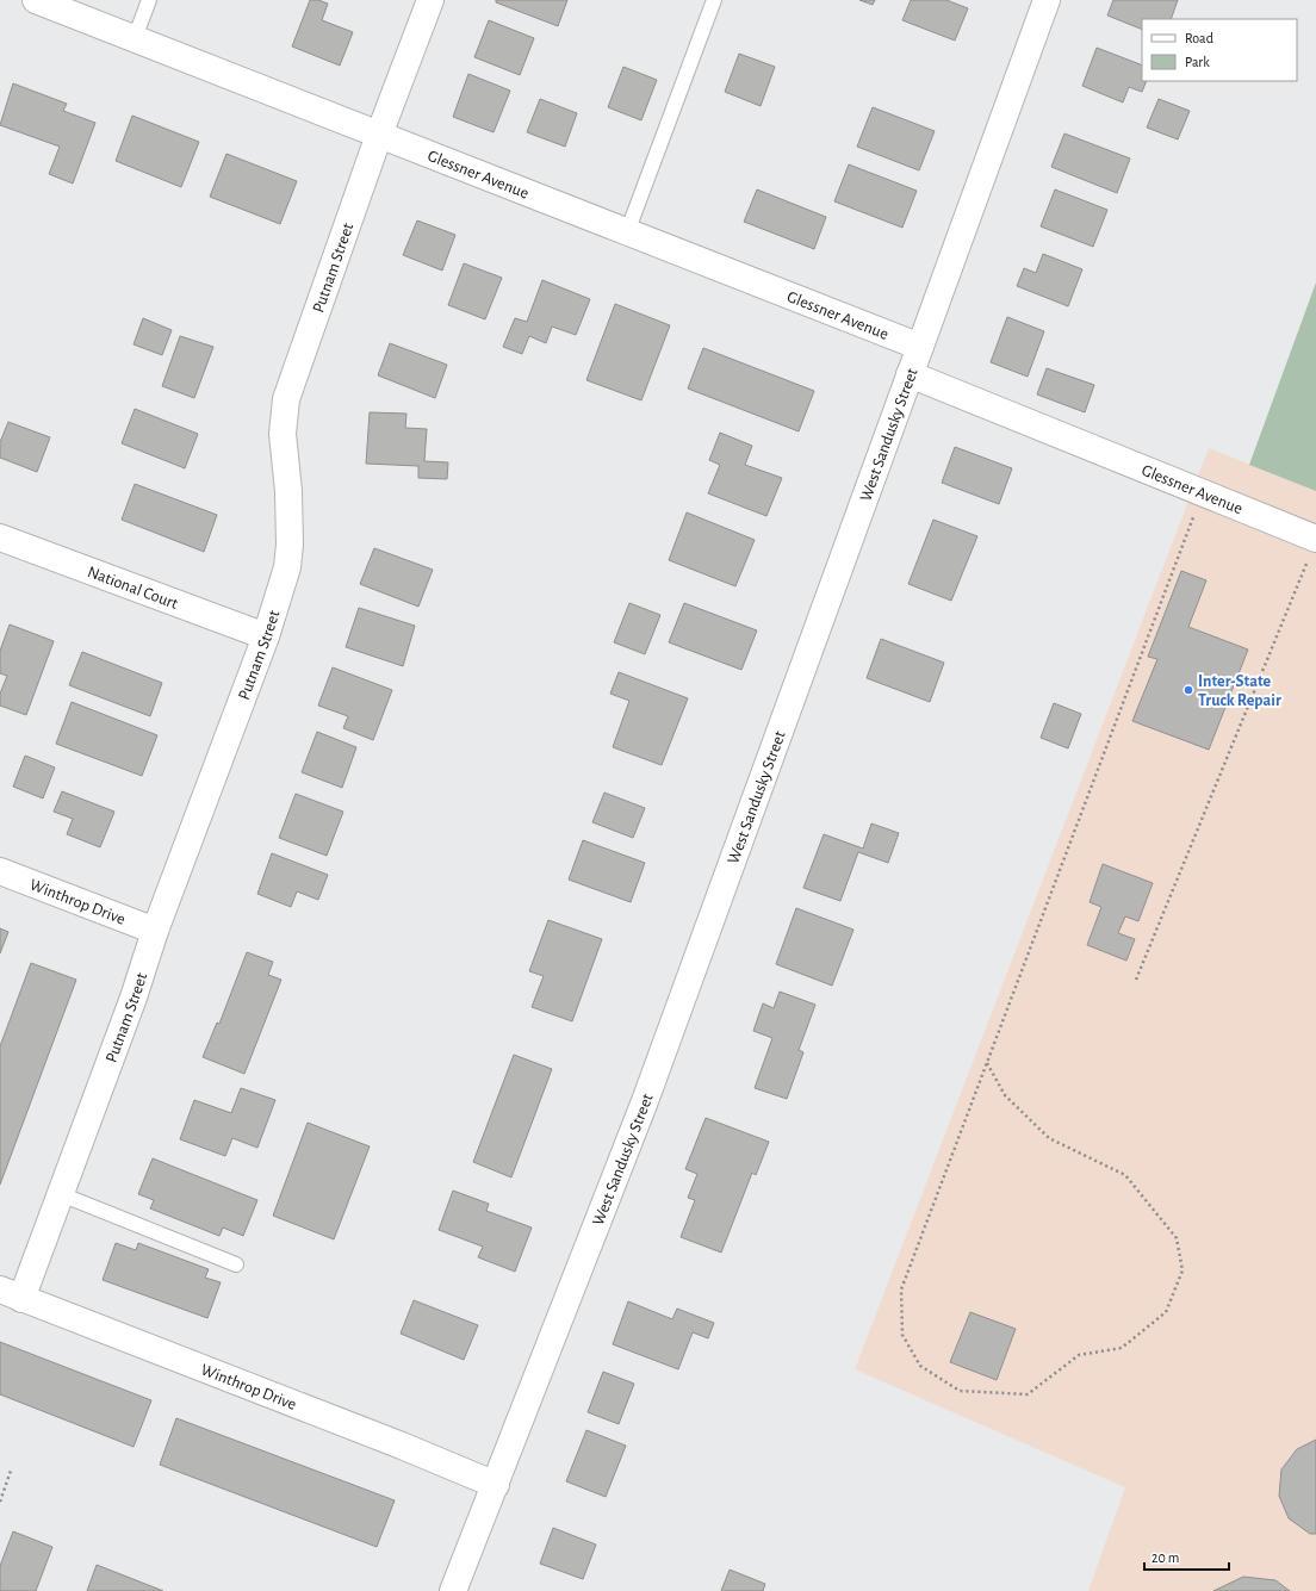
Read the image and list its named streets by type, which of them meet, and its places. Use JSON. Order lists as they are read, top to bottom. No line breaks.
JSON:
{"streets":{"street":["Glessner Avenue","Putnam Street","West Sandusky Street","National Court","Winthrop Drive"]},"crossings":[["Glessner Avenue","Putnam Street"],["Glessner Avenue","West Sandusky Street"],["Putnam Street","National Court"],["Putnam Street","Winthrop Drive"],["West Sandusky Street","Winthrop Drive"]],"places":["Inter-State Truck Repair"],"legend":["Road","Park"],"scale_bar":"20 m"}
